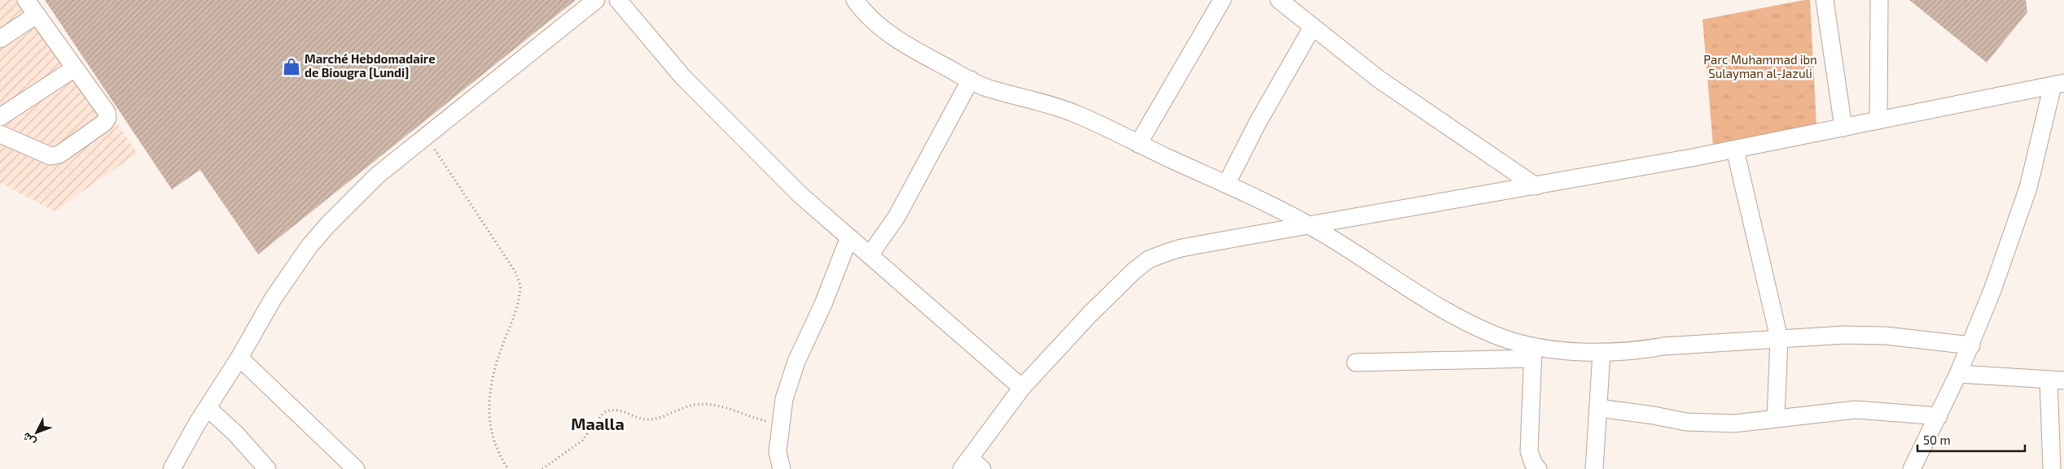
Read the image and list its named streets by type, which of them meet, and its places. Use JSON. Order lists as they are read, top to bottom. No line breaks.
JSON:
{"districts":["Maalla"],"parks":["Parc Muhammad ibn Sulayman al-Jazuli"],"places":{"shop":["Marché Hebdomadaire de Biougra [Lundi]"]},"scale_bar":"50 m","north":"bottom left"}
